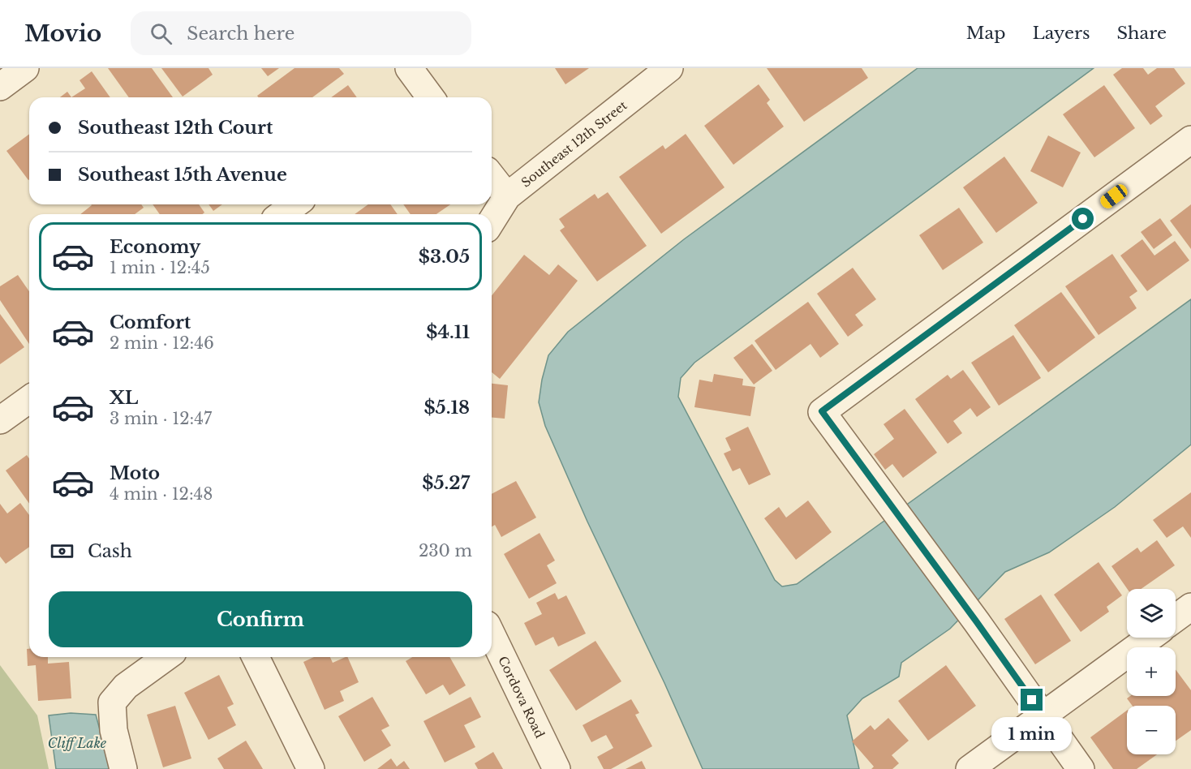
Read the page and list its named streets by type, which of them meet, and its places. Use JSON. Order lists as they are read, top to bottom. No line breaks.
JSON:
{"streets":{"street":["Southeast 12th Street","Cordova Road"]},"water":["Cliff Lake"],"page":{"header":"Movio","search":"Search here","nav":["Map","Layers","Share"],"banner":["Southeast 12th Court","Southeast 15th Avenue"],"list":[{"name":"Economy","note":"1 min · 12:45","value":"$3.05"},{"name":"Comfort","note":"2 min · 12:46","value":"$4.11"},{"name":"XL","note":"3 min · 12:47","value":"$5.18"},{"name":"Moto","note":"4 min · 12:48","value":"$5.27"}],"pay":["Cash","230 m"],"buttons":"Confirm","map_buttons":["+","−"],"bubble":"1 min"}}
